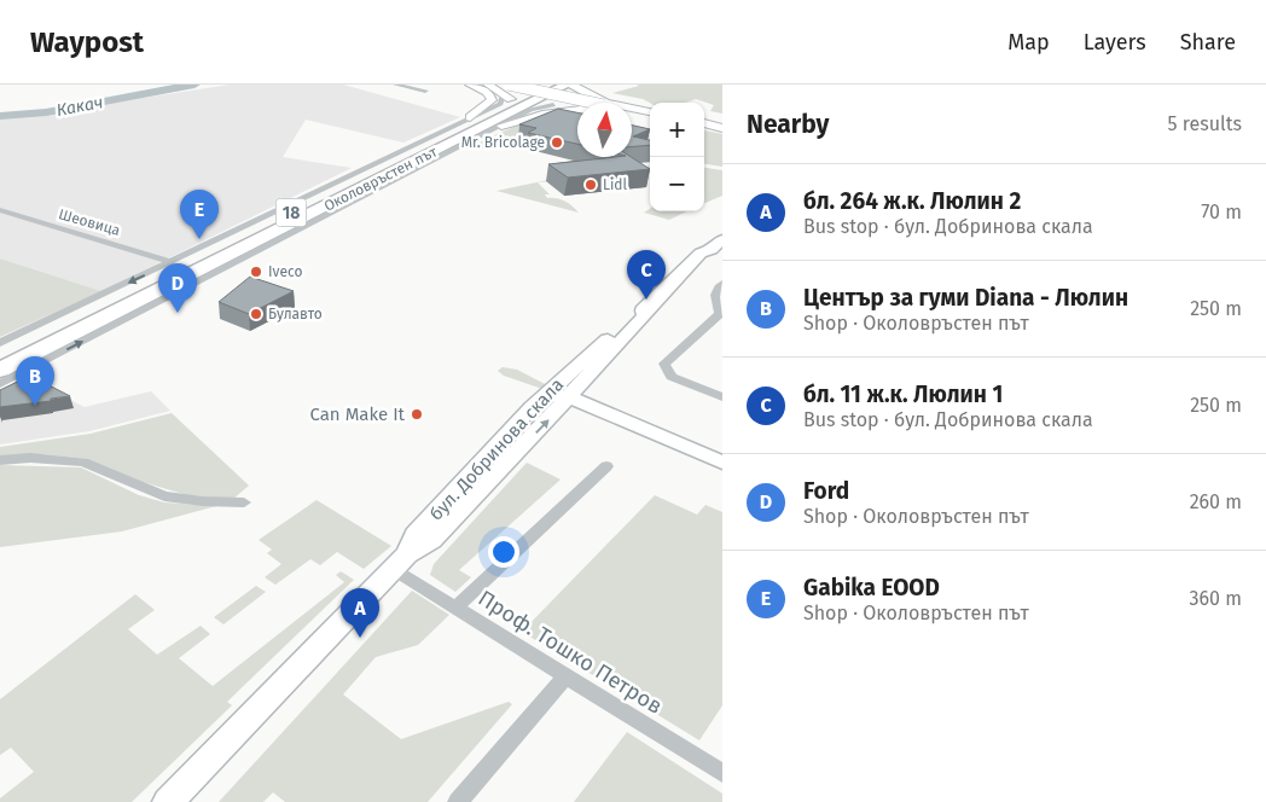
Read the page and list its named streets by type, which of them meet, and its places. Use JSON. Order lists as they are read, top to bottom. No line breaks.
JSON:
{"streets":{"highway":["Околовръстен път","18"],"main road":["бул. Добринова скала"],"street":["Шеовица","Проф. Тошко Петров"]},"crossings":[["Околовръстен път","Шеовица"],["бул. Добринова скала","Проф. Тошко Петров"]],"water":["Какач"],"places":["Mr. Bricolage","Lidl","Iveco","Булавто","Can Make It"],"north":"top","page":{"header":"Waypost","nav":["Map","Layers","Share"],"heading":["Nearby","5 results"],"map_buttons":["+","−"],"list":[{"mark":"A","name":"бл. 264 ж.к. Люлин 2","note":"Bus stop · бул. Добринова скала","value":"70 m"},{"mark":"B","name":"Център за гуми Diana - Люлин","note":"Shop · Околовръстен път","value":"250 m"},{"mark":"C","name":"бл. 11 ж.к. Люлин 1","note":"Bus stop · бул. Добринова скала","value":"250 m"},{"mark":"D","name":"Ford","note":"Shop · Околовръстен път","value":"260 m"},{"mark":"E","name":"Gabika EOOD","note":"Shop · Околовръстен път","value":"360 m"}],"pins":["E","C","D","B","A"]}}
